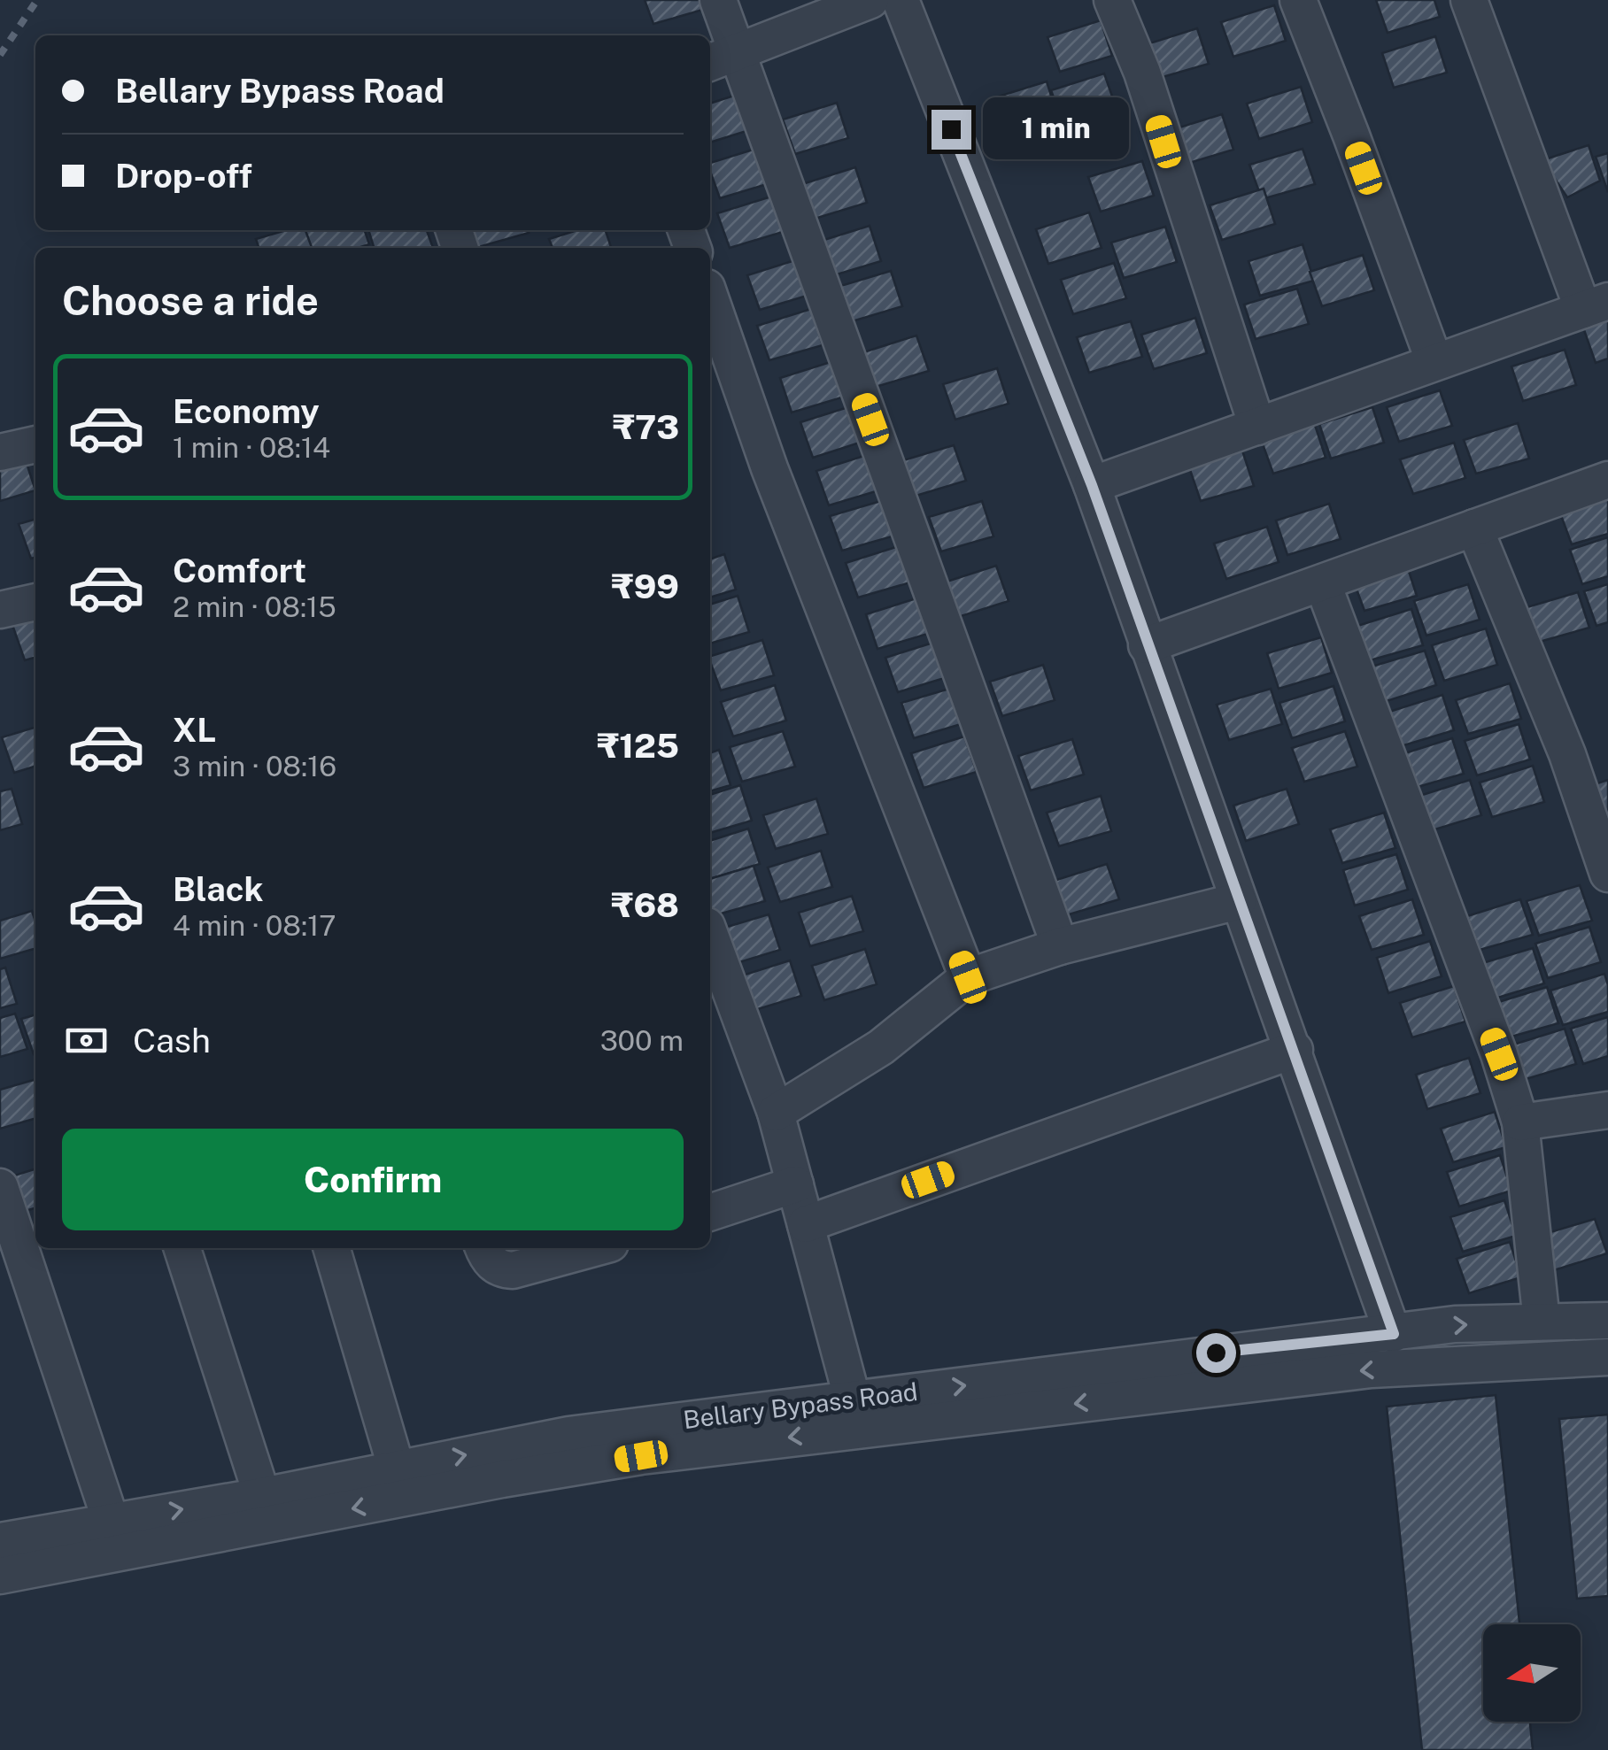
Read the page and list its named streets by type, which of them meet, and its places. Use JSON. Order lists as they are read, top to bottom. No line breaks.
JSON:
{"streets":{"street":["Bellary Bypass Road"]},"north":"left","page":{"banner":["Bellary Bypass Road","Drop-off"],"bubble":"1 min","heading":"Choose a ride","list":[{"name":"Economy","note":"1 min · 08:14","value":"₹73"},{"name":"Comfort","note":"2 min · 08:15","value":"₹99"},{"name":"XL","note":"3 min · 08:16","value":"₹125"},{"name":"Black","note":"4 min · 08:17","value":"₹68"}],"pay":["Cash","300 m"],"buttons":"Confirm"}}
